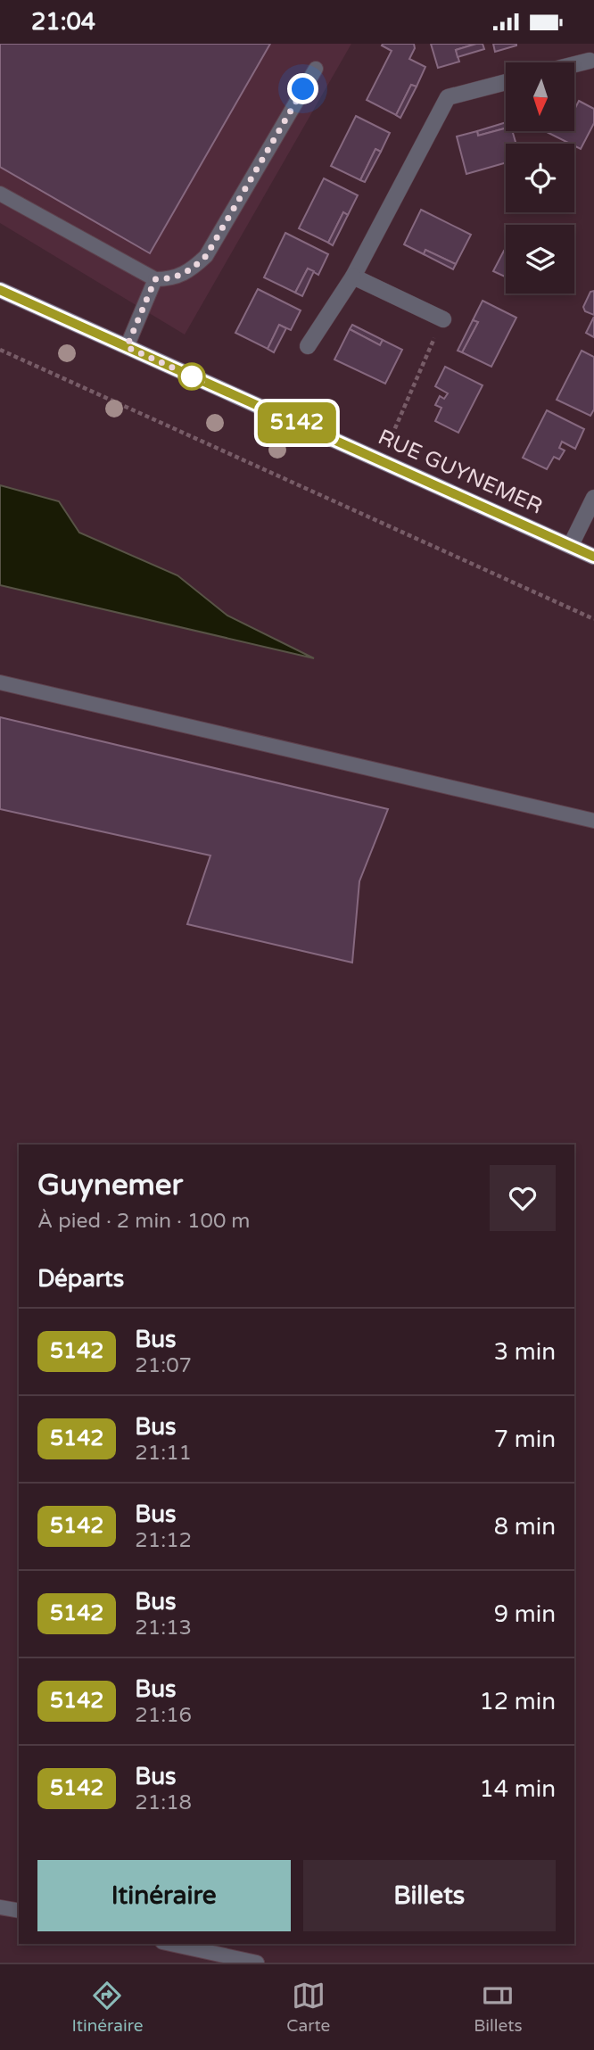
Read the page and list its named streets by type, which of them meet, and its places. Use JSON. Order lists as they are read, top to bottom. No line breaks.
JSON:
{"streets":{"street":["RUE GUYNEMER"]},"lines":["bus line 5142"],"north":"bottom","page":{"status":"21:04","on_map":"5142","heading":[["Guynemer","À pied · 2 min · 100 m"],"Départs"],"list":[{"mark":"5142","name":"Bus","note":"21:07","value":"3 min"},{"mark":"5142","name":"Bus","note":"21:11","value":"7 min"},{"mark":"5142","name":"Bus","note":"21:12","value":"8 min"},{"mark":"5142","name":"Bus","note":"21:13","value":"9 min"},{"mark":"5142","name":"Bus","note":"21:16","value":"12 min"},{"mark":"5142","name":"Bus","note":"21:18","value":"14 min"}],"buttons":["Itinéraire","Billets"],"tabs":["Itinéraire","Carte","Billets"]}}
